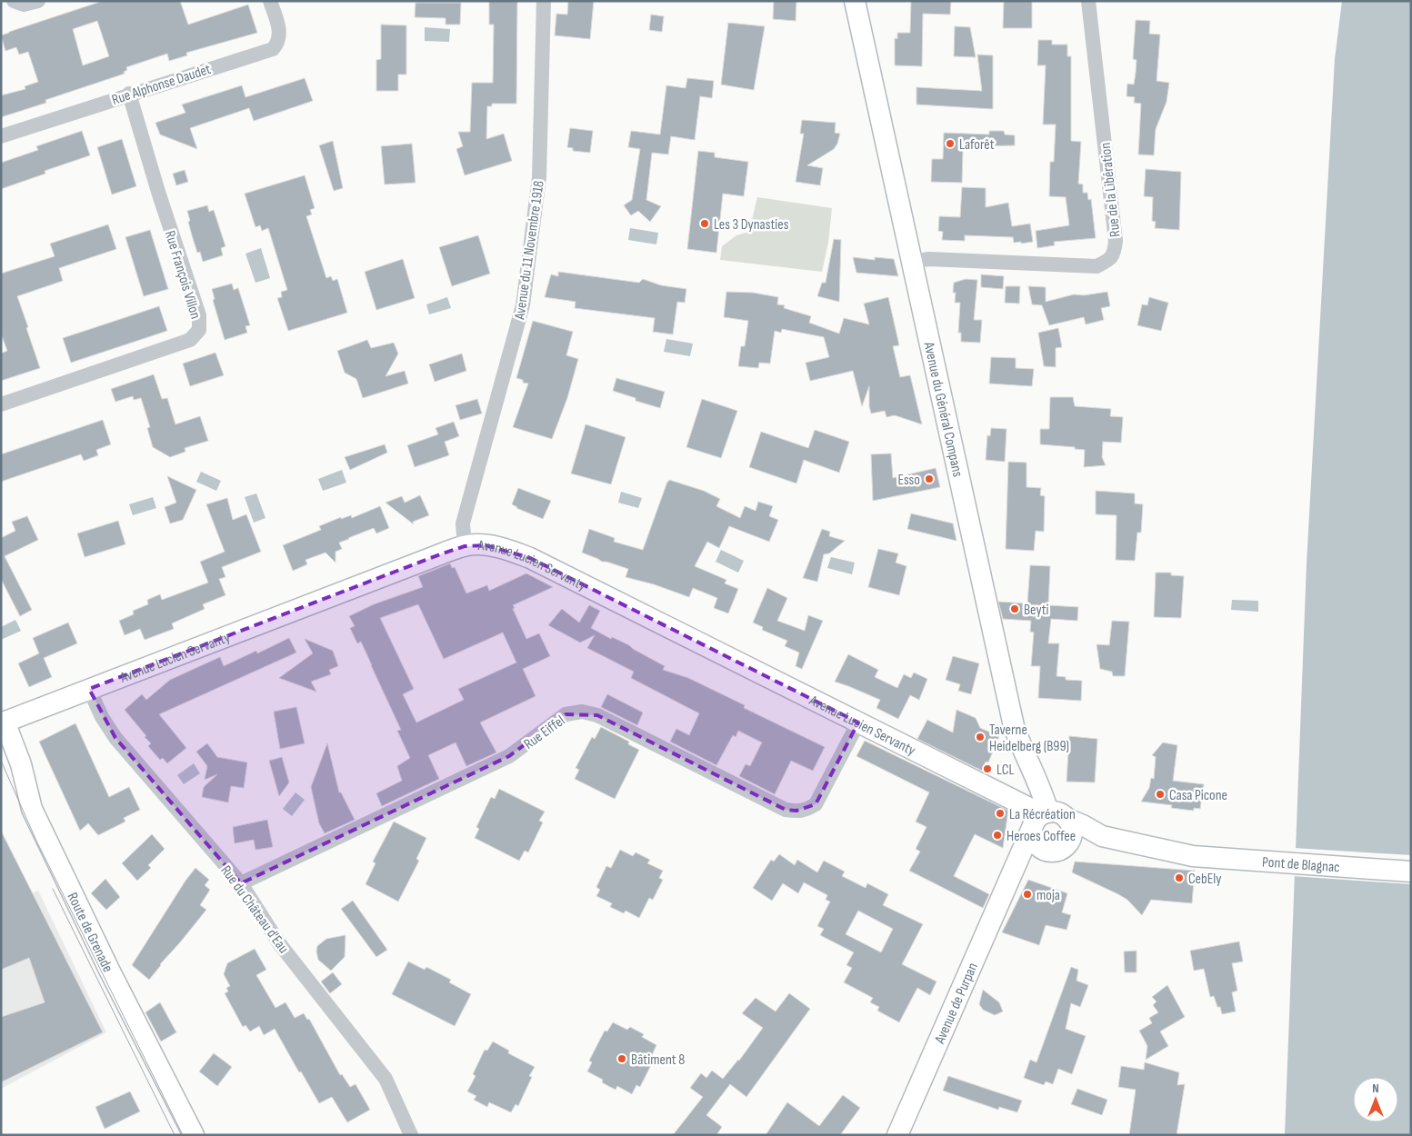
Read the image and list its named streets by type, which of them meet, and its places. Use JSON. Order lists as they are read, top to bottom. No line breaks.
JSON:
{"streets":{"main road":["Avenue du Général Compans","Avenue Lucien Servanty","Pont de Blagnac","Route de Grenade","Avenue de Purpan"],"street":["Rue Alphonse Daudet","Rue de la Libération","Avenue du 11 Novembre 1918","Rue François Villon","Rue Eiffel","Rue du Château d'Eau"]},"crossings":[["Rue Alphonse Daudet","Rue François Villon"],["Rue de la Libération","Avenue du Général Compans"],["Avenue du 11 Novembre 1918","Avenue Lucien Servanty"],["Avenue du Général Compans","Avenue Lucien Servanty"],["Avenue du Général Compans","Avenue de Purpan"],["Avenue Lucien Servanty","Rue Eiffel"],["Avenue Lucien Servanty","Pont de Blagnac"],["Avenue Lucien Servanty","Rue du Château d'Eau"],["Avenue Lucien Servanty","Route de Grenade"],["Avenue Lucien Servanty","Avenue de Purpan"],["Rue Eiffel","Rue du Château d'Eau"]],"places":["Laforêt","Les 3 Dynasties","Esso","Beyti","Taverne Heidelberg (B99)","LCL","Casa Picone","La Récréation","Heroes Coffee","CebEly","moja","Bâtiment 8"],"north":"top"}
